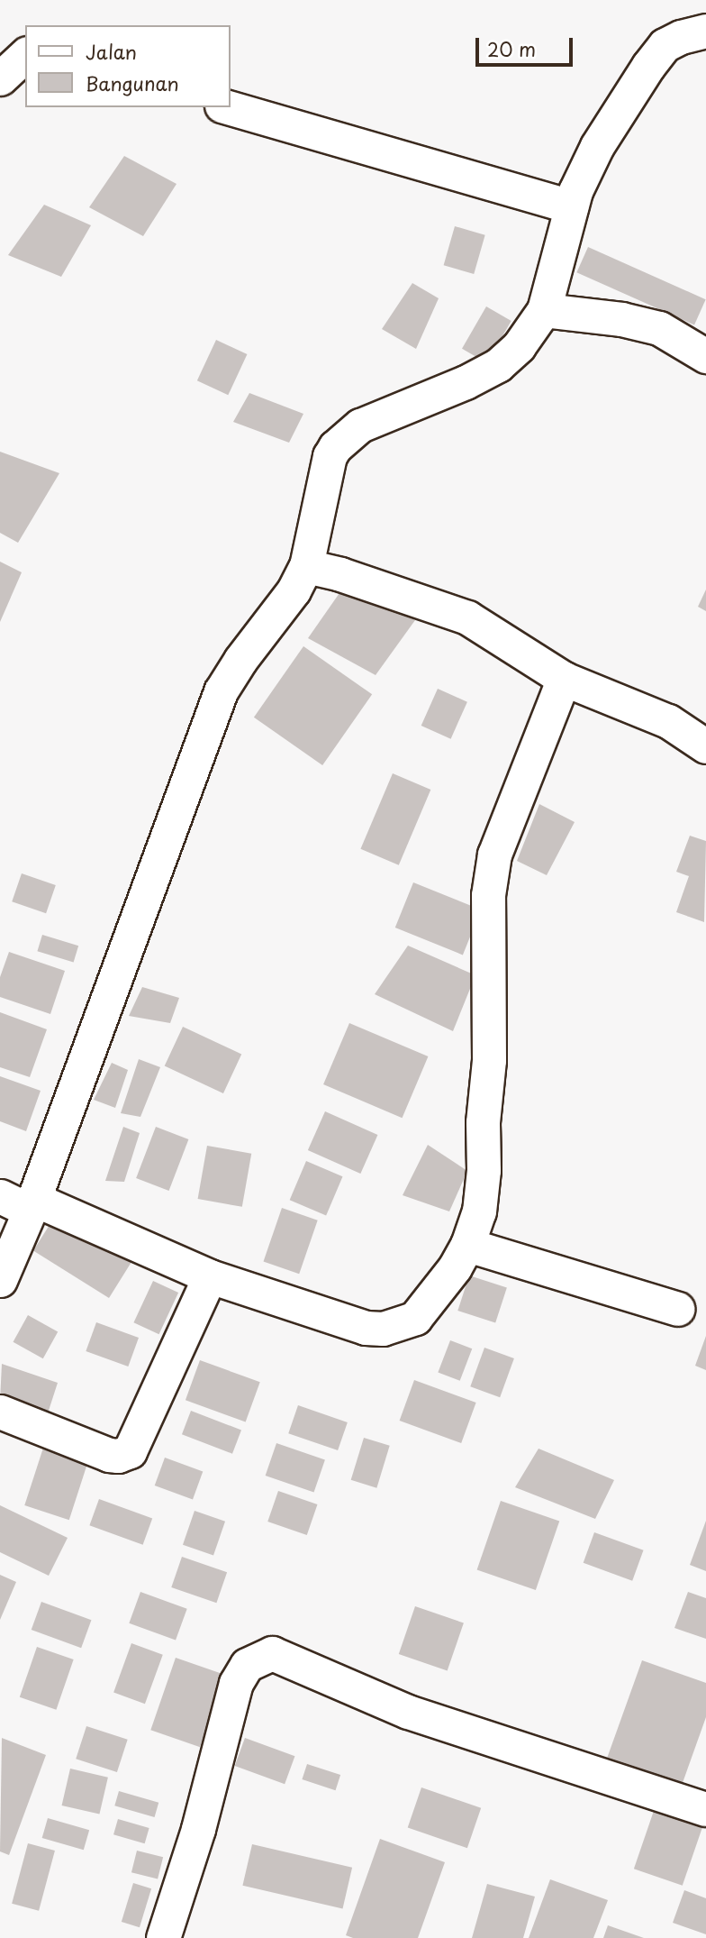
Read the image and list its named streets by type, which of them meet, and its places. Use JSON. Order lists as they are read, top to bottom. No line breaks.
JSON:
{"legend":["Jalan","Bangunan"],"scale_bar":"20 m"}
